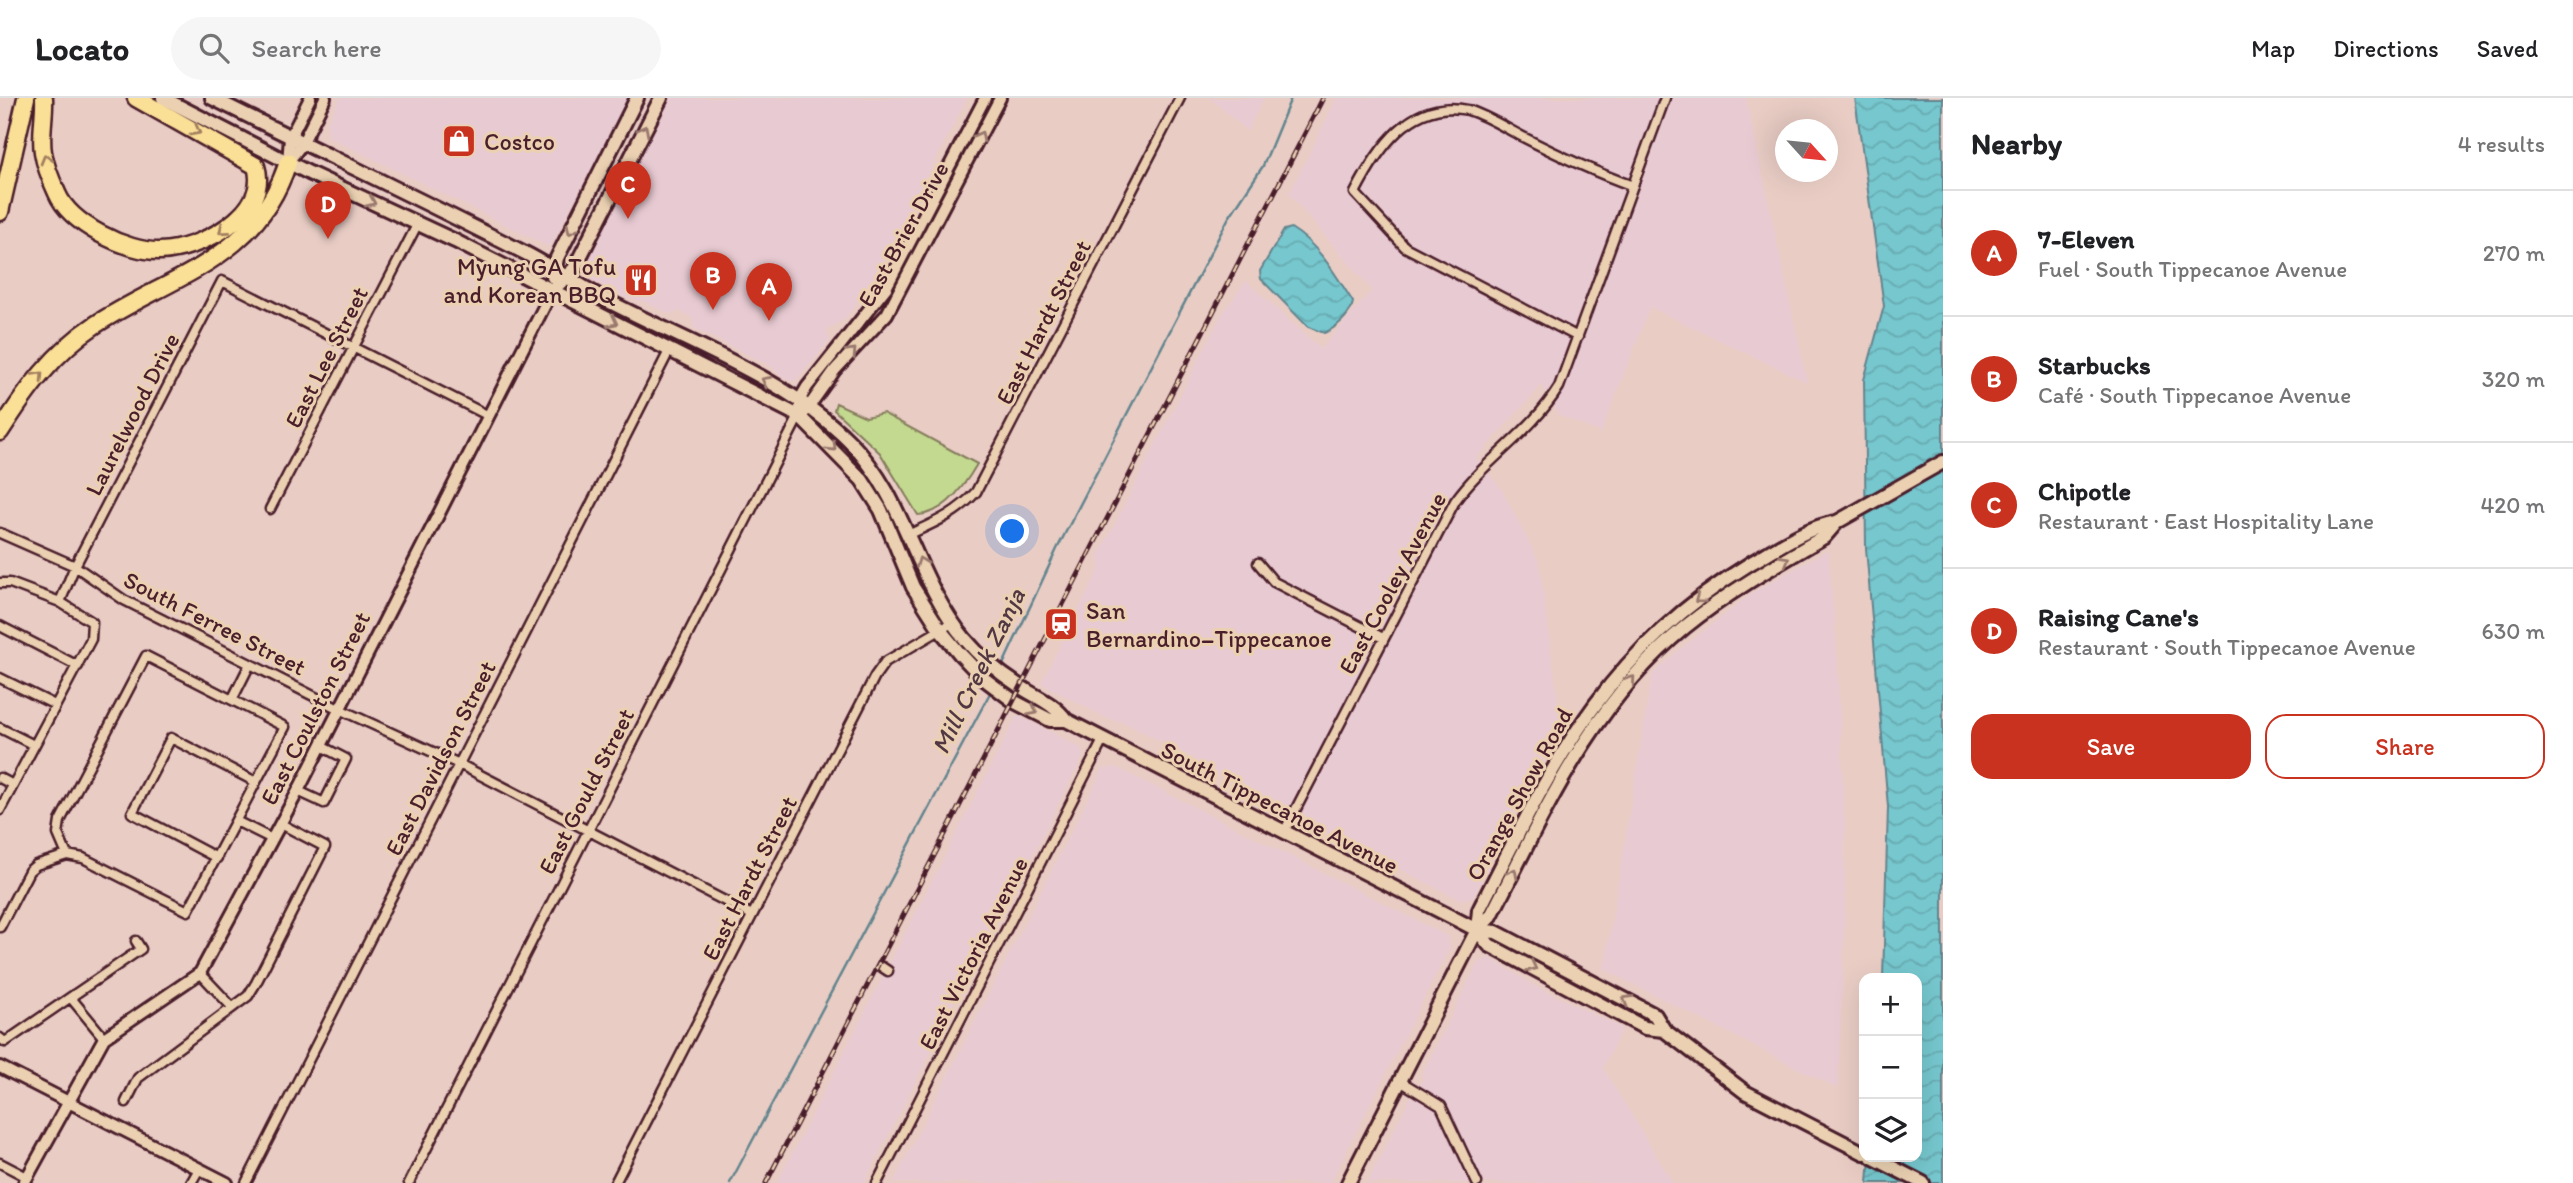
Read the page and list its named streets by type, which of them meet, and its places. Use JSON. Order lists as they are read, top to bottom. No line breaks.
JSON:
{"streets":{"main road":["Orange Show Road","South Tippecanoe Avenue"],"street":["East Brier Drive","East Hardt Street","East Lee Street","Laurelwood Drive","East Cooley Avenue","South Ferree Street","East Coulston Street","East Davidson Street","East Gould Street","East Victoria Avenue"]},"crossings":[["East Brier Drive","East Gould Street"],["East Brier Drive","South Tippecanoe Avenue"],["East Hardt Street","South Ferree Street"],["East Hardt Street","South Tippecanoe Avenue"],["East Lee Street","Laurelwood Drive"],["East Lee Street","South Tippecanoe Avenue"],["Laurelwood Drive","South Ferree Street"],["East Cooley Avenue","South Tippecanoe Avenue"],["South Ferree Street","East Coulston Street"],["South Ferree Street","East Davidson Street"],["South Ferree Street","East Gould Street"],["East Coulston Street","South Tippecanoe Avenue"],["East Davidson Street","South Tippecanoe Avenue"],["East Gould Street","South Tippecanoe Avenue"],["Orange Show Road","South Tippecanoe Avenue"],["South Tippecanoe Avenue","East Victoria Avenue"]],"water":["Mill Creek Zanja"],"places":{"shop":["Costco"],"restaurant":["Myung GA Tofu and Korean BBQ"],"station":["San Bernardino–Tippecanoe"]},"north":"bottom right","page":{"header":"Locato","search":"Search here","nav":["Map","Directions","Saved"],"heading":["Nearby","4 results"],"pins":["C","D","B","A"],"list":[{"mark":"A","name":"7-Eleven","note":"Fuel · South Tippecanoe Avenue","value":"270 m"},{"mark":"B","name":"Starbucks","note":"Café · South Tippecanoe Avenue","value":"320 m"},{"mark":"C","name":"Chipotle","note":"Restaurant · East Hospitality Lane","value":"420 m"},{"mark":"D","name":"Raising Cane's","note":"Restaurant · South Tippecanoe Avenue","value":"630 m"}],"buttons":["Save","Share"],"map_buttons":["+","−"]}}
